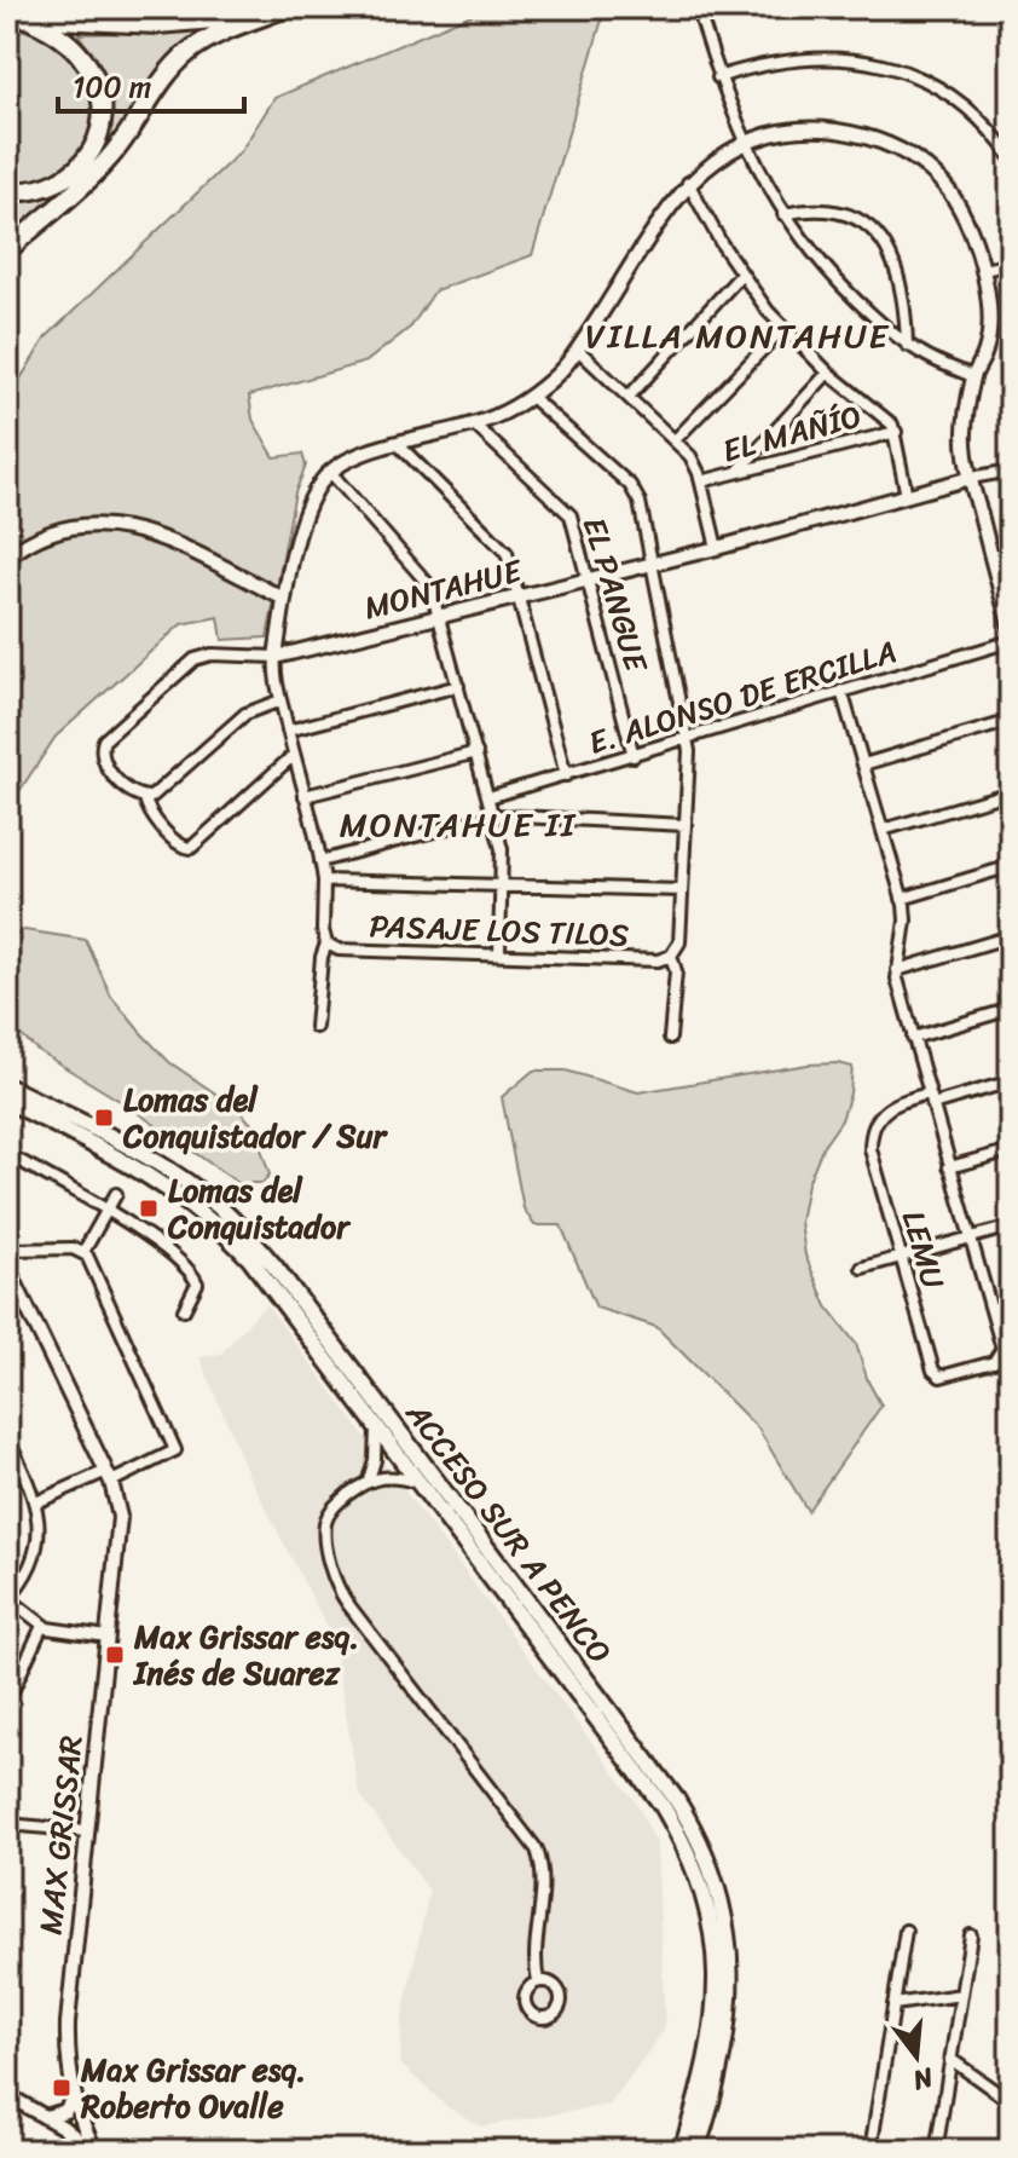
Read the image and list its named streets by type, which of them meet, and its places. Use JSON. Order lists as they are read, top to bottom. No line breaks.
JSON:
{"streets":{"main road":["ACCESO SUR A PENCO"],"street":["EL MAÑÍO","MONTAHUE","EL PANGUE","E. ALONSO DE ERCILLA","PASAJE LOS TILOS","LEMU","MAX GRISSAR"]},"crossings":[["MONTAHUE","EL PANGUE"],["EL PANGUE","E. ALONSO DE ERCILLA"]],"districts":["VILLA MONTAHUE","MONTAHUE II"],"places":{"transit":["Lomas del Conquistador / Sur","Lomas del Conquistador","Max Grissar esq. Inés de Suarez","Max Grissar esq. Roberto Ovalle"]},"scale_bar":"100 m","north":"bottom"}
